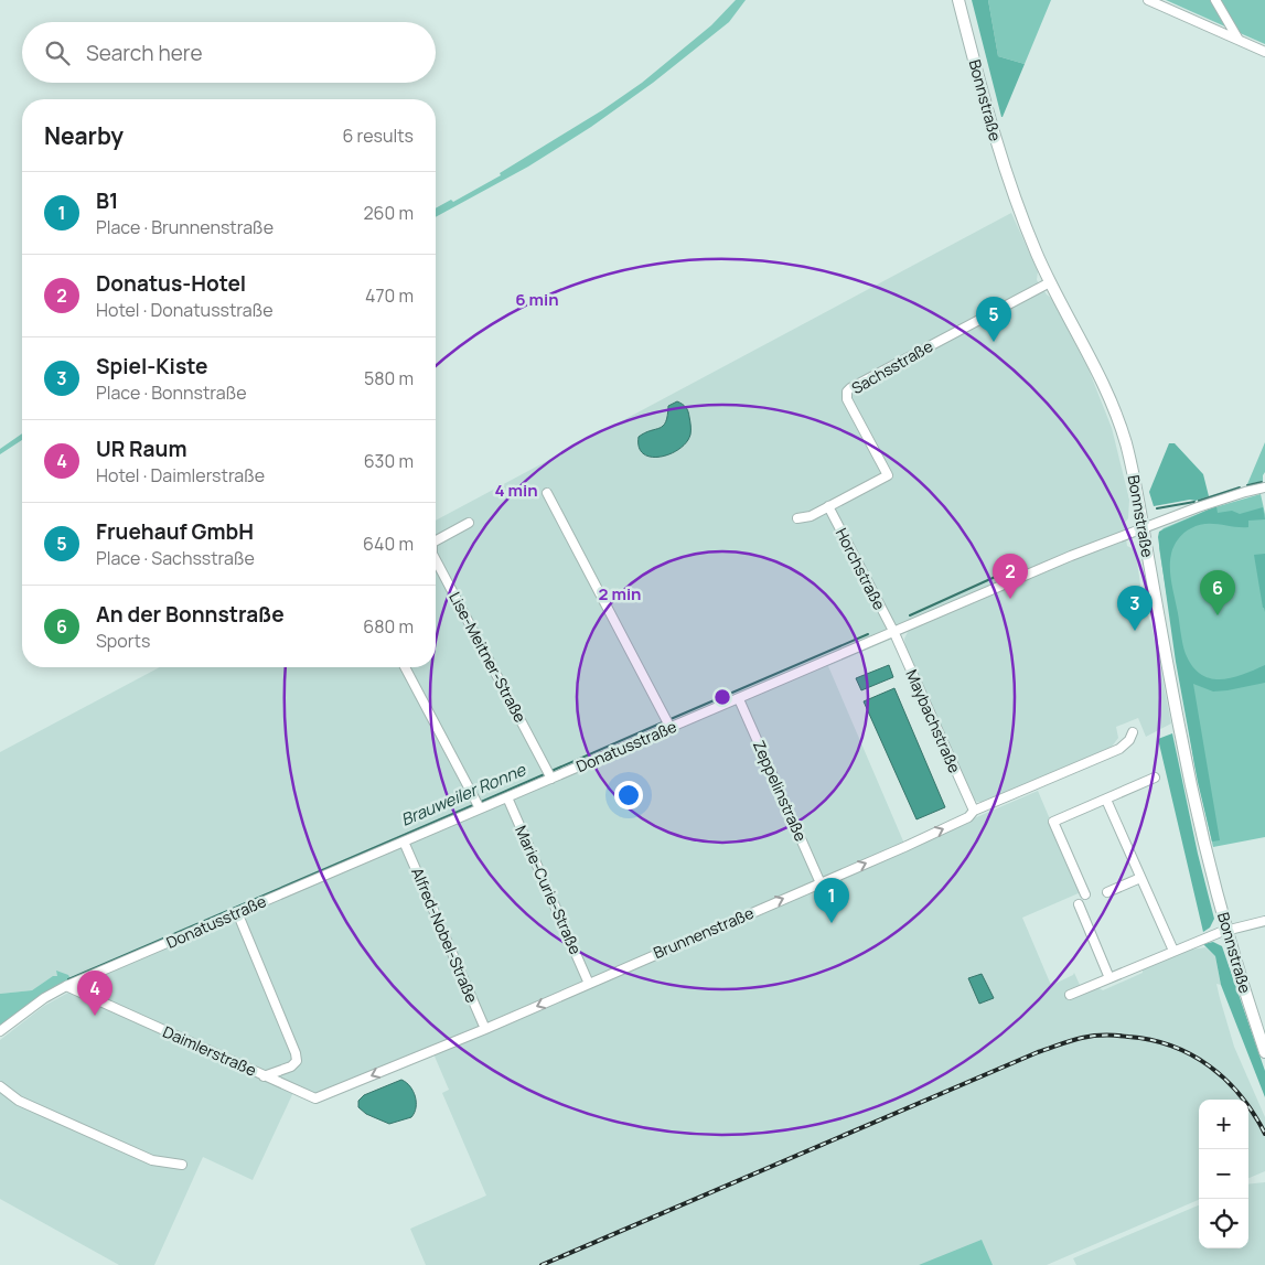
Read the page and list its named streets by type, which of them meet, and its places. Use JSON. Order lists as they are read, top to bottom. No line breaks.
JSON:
{"streets":{"main road":["Bonnstraße"],"street":["Sachsstraße","Horchstraße","Lise-Meitner-Straße","Maybachstraße","Donatusstraße","Zeppelinstraße","Marie-Curie-Straße","Brunnenstraße","Alfred-Nobel-Straße","Daimlerstraße"]},"crossings":[["Bonnstraße","Sachsstraße"],["Bonnstraße","Donatusstraße"],["Sachsstraße","Horchstraße"],["Horchstraße","Maybachstraße"],["Horchstraße","Donatusstraße"],["Lise-Meitner-Straße","Donatusstraße"],["Maybachstraße","Donatusstraße"],["Maybachstraße","Brunnenstraße"],["Donatusstraße","Zeppelinstraße"],["Donatusstraße","Marie-Curie-Straße"],["Donatusstraße","Alfred-Nobel-Straße"],["Donatusstraße","Daimlerstraße"],["Zeppelinstraße","Brunnenstraße"],["Marie-Curie-Straße","Brunnenstraße"],["Brunnenstraße","Alfred-Nobel-Straße"],["Brunnenstraße","Daimlerstraße"]],"water":["Brauweiler Ronne"],"page":{"search":"Search here","heading":["Nearby","6 results"],"list":[{"mark":"1","name":"B1","note":"Place · Brunnenstraße","value":"260 m"},{"mark":"2","name":"Donatus-Hotel","note":"Hotel · Donatusstraße","value":"470 m"},{"mark":"3","name":"Spiel-Kiste","note":"Place · Bonnstraße","value":"580 m"},{"mark":"4","name":"UR Raum","note":"Hotel · Daimlerstraße","value":"630 m"},{"mark":"5","name":"Fruehauf GmbH","note":"Place · Sachsstraße","value":"640 m"},{"mark":"6","name":"An der Bonnstraße","note":"Sports","value":"680 m"}],"pins":["5","2","6","3","1","4"],"map_buttons":["+","−"]},"rings":["6 min","4 min","2 min"]}
